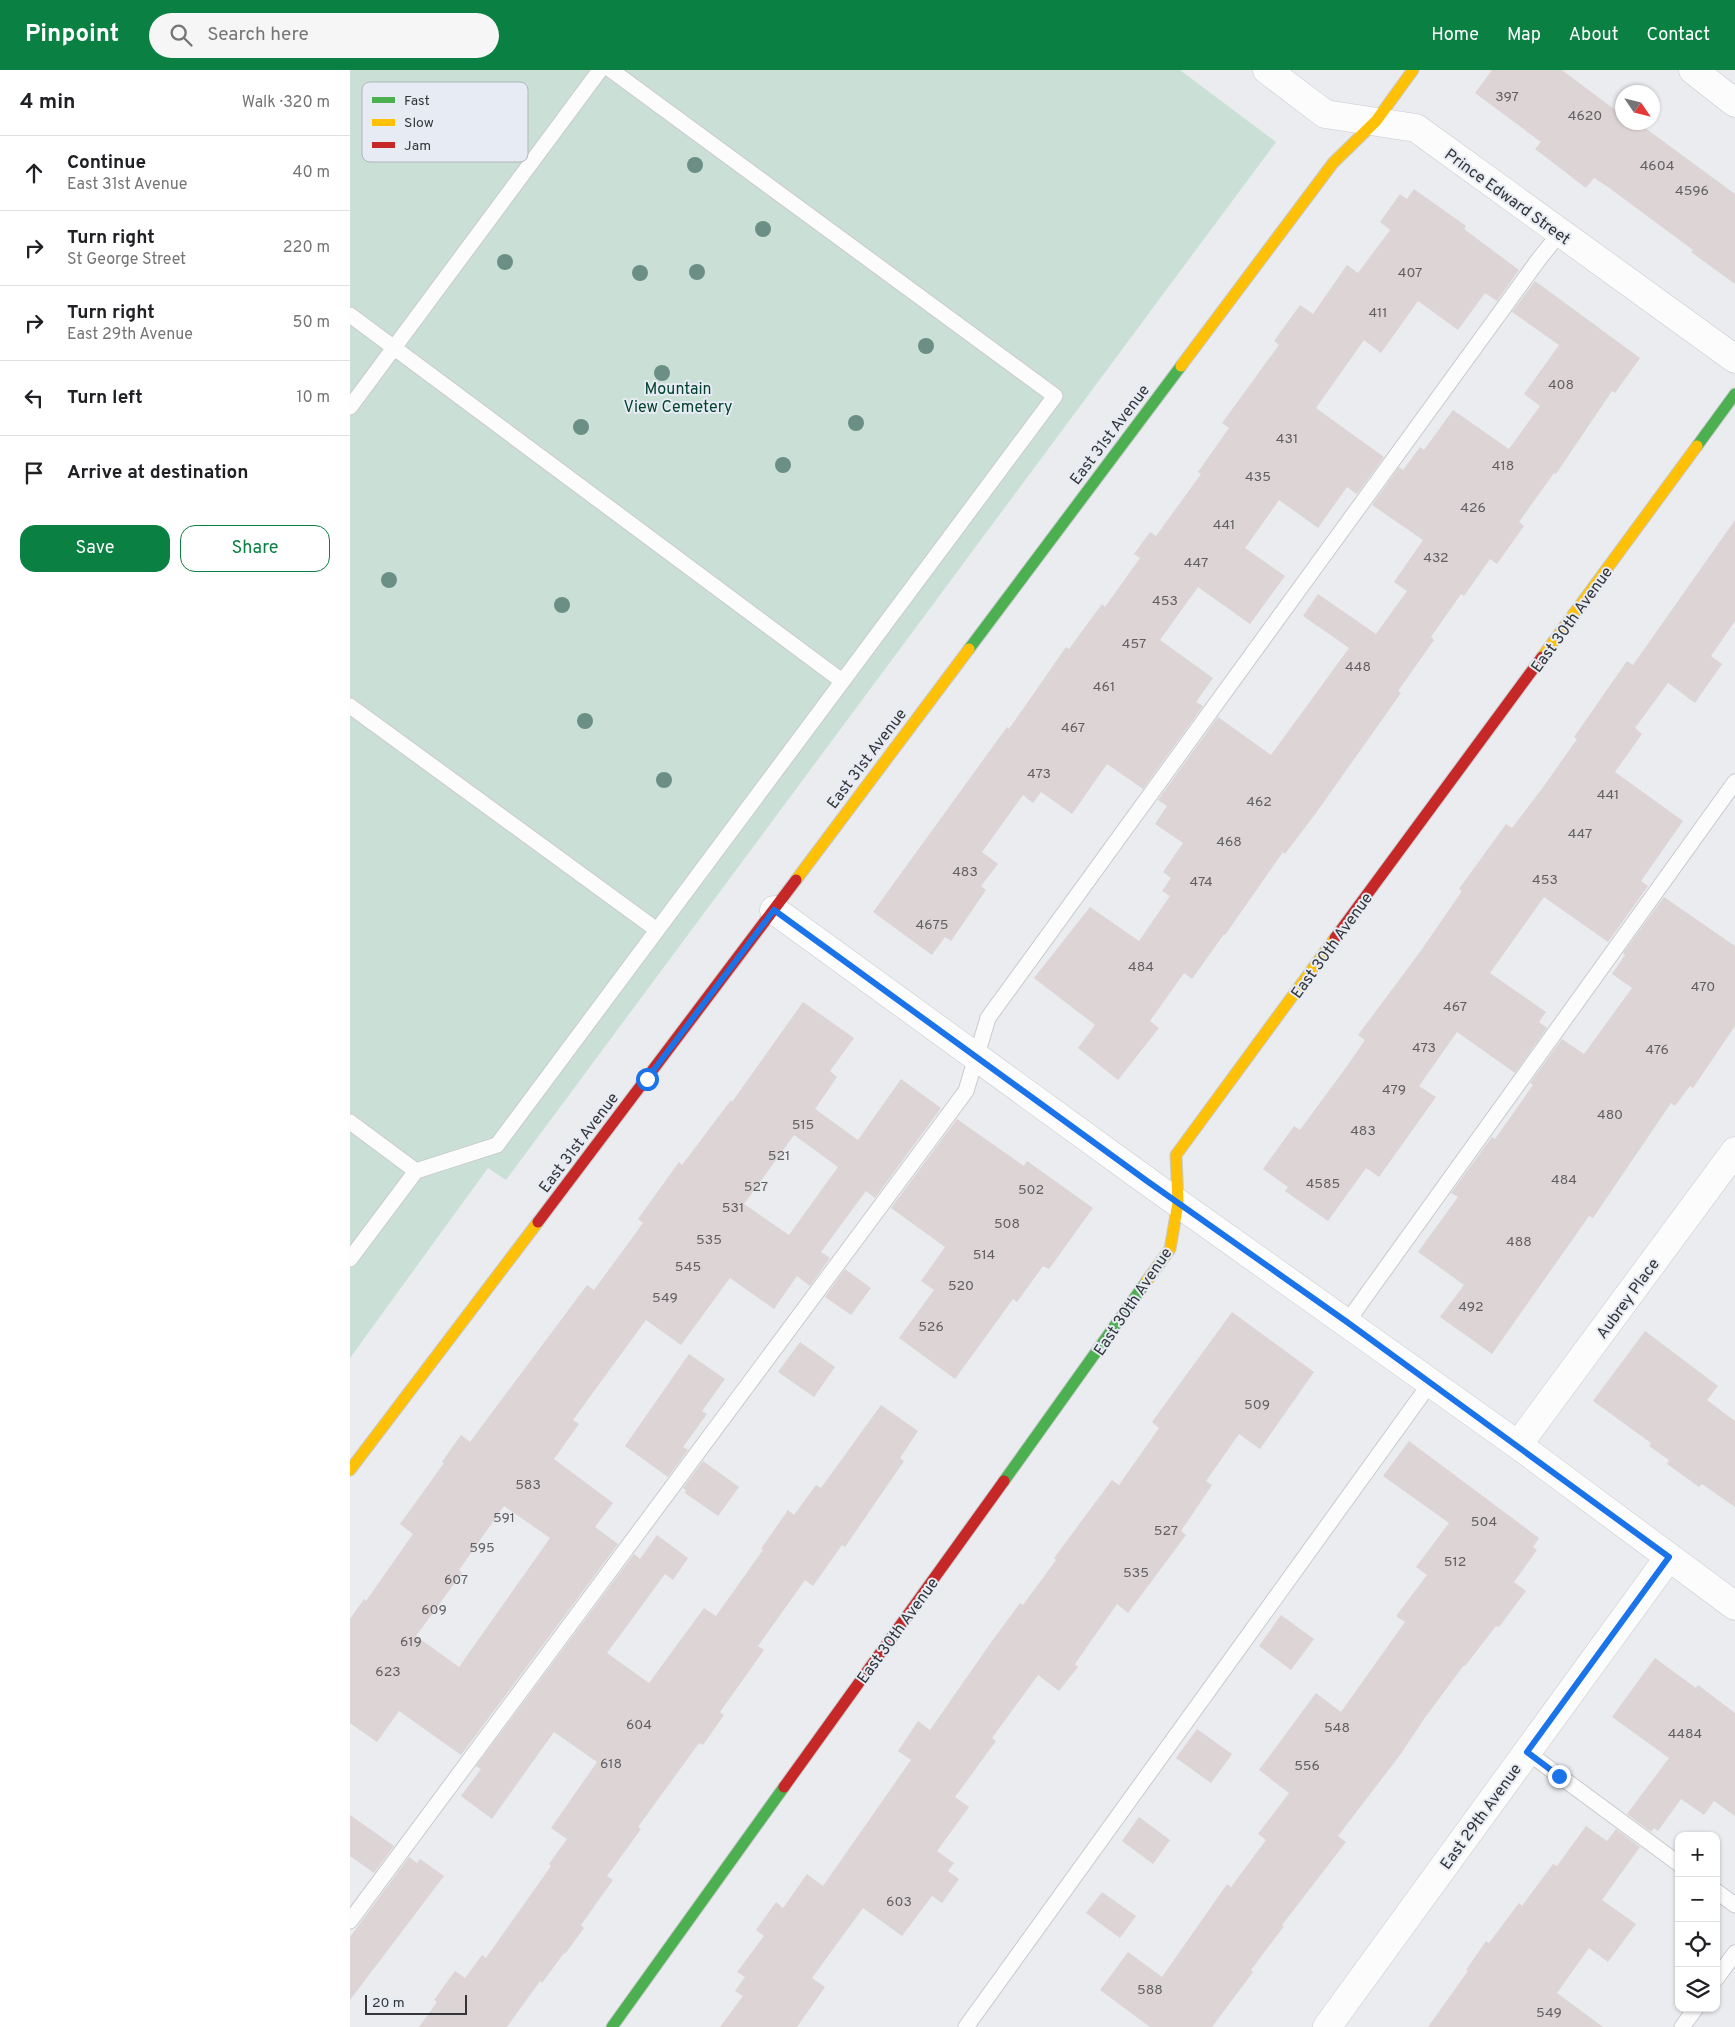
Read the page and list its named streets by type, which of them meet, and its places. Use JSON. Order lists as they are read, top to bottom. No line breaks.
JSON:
{"streets":{"street":["Prince Edward Street","East 31st Avenue","East 30th Avenue","Aubrey Place","East 29th Avenue"]},"crossings":[["Prince Edward Street","East 31st Avenue"]],"parks":["Mountain View Cemetery"],"house_numbers":["397","4620","4604","4596","407","411","408","431","418","435","426","441","432","447","453","457","448","461","467","473","441","462","447","468","483","453","474","4675","484","470","467","473","476","479","480","515","483","521","484","4585","527","502","531","508","535","488","514","545","520","549","492","526","509","583","591","504","527","595","512","535","607","609","619","623","604","548","4484","618","556","603","588","549"],"legend":["Fast","Slow","Jam"],"scale_bar":"20 m","north":"bottom right","page":{"header":"Pinpoint","search":"Search here","nav":["Home","Map","About","Contact"],"heading":["4 min","Walk · 320 m"],"list":[["Continue","East 31st Avenue","40 m"],["Turn right","St George Street","220 m"],["Turn right","East 29th Avenue","50 m"],["Turn left","10 m"],"Arrive at destination"],"buttons":["Save","Share"],"map_buttons":["+","−"],"scale":"20 m"}}
